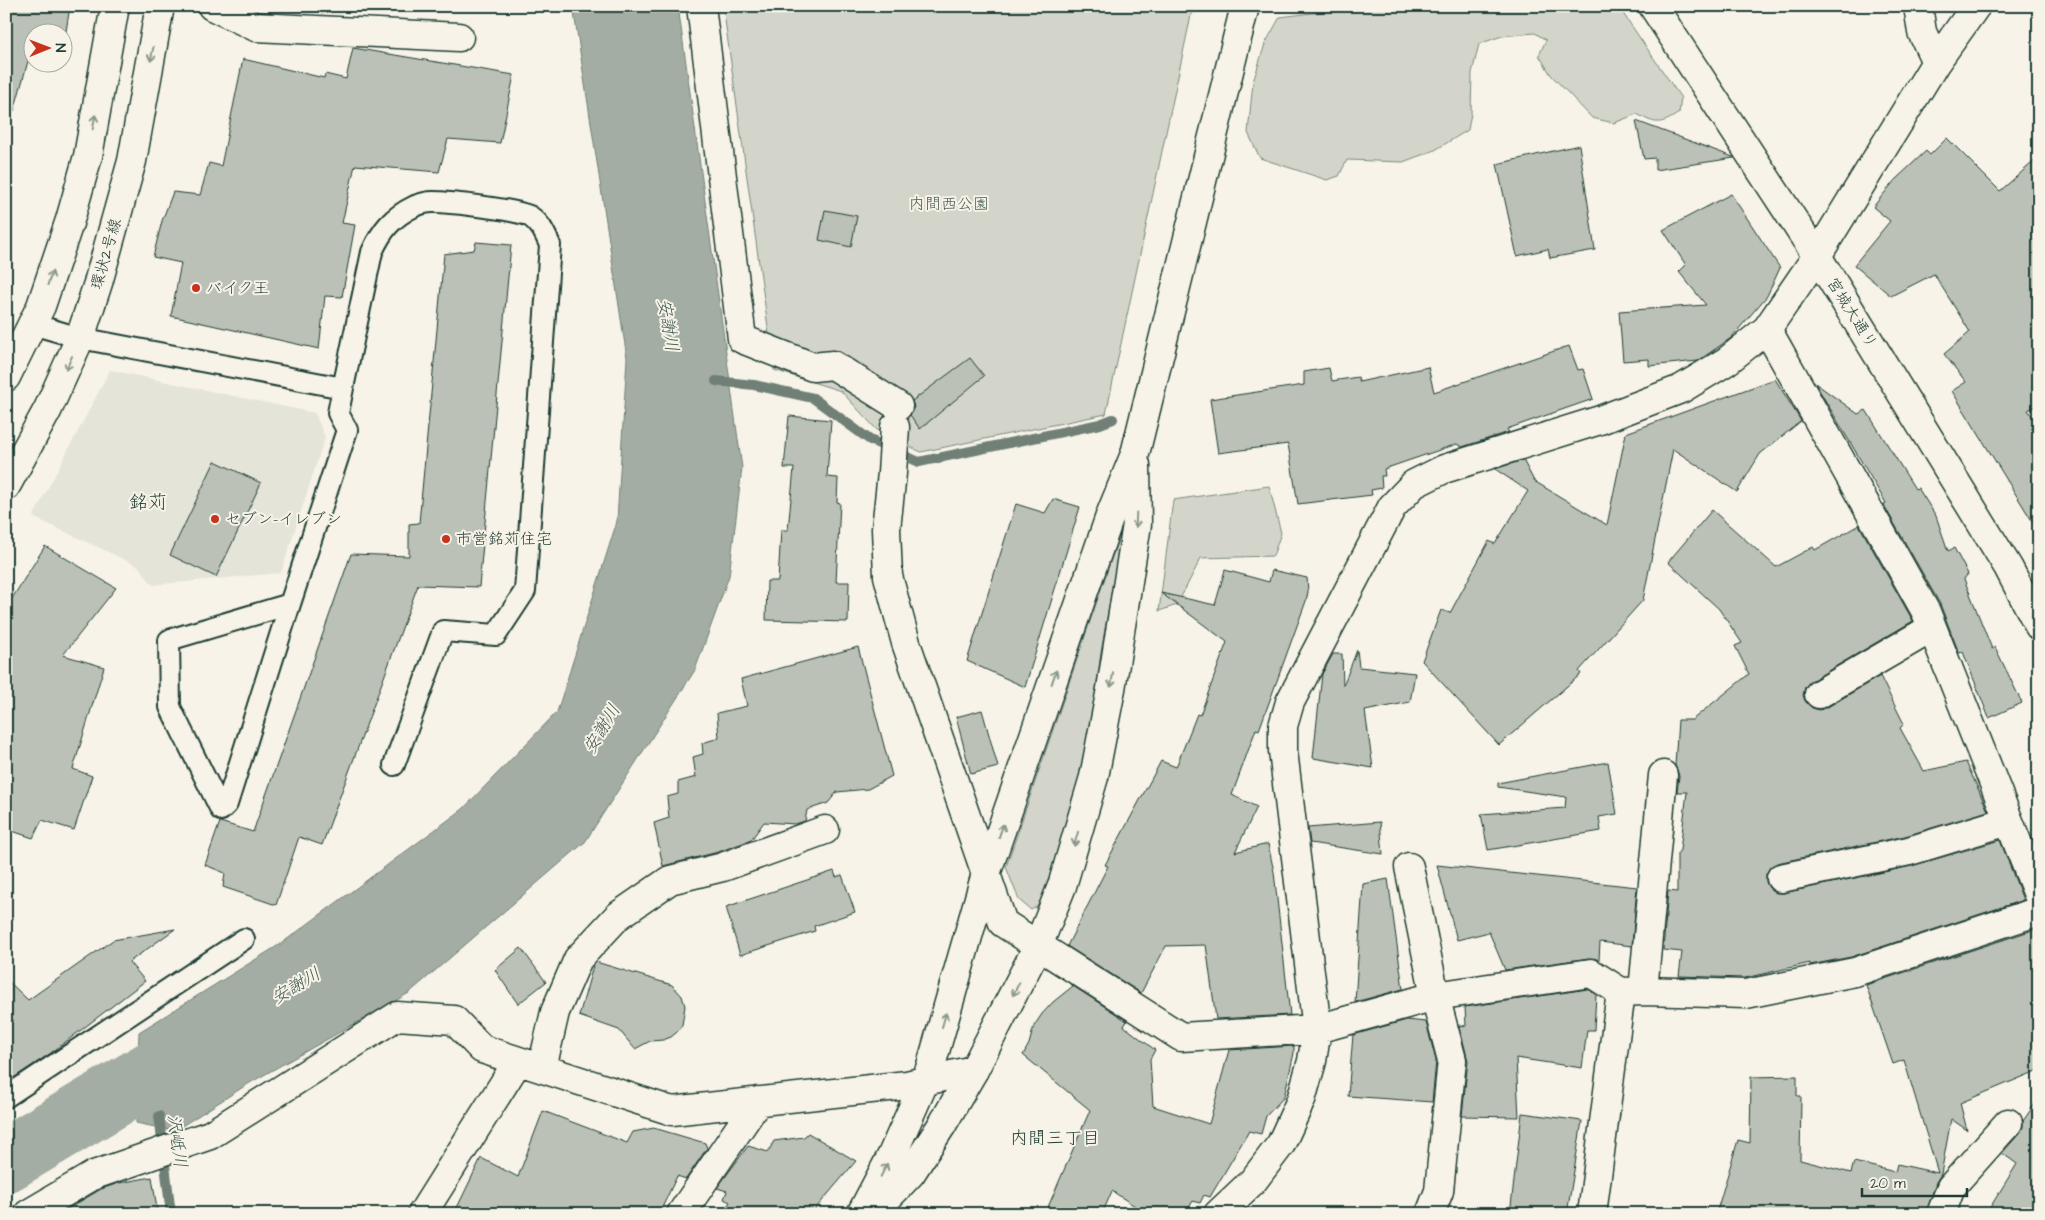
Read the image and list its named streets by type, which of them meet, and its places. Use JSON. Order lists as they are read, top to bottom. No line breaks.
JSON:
{"streets":{"street":["環状2号線","宮城大通り"]},"districts":["銘苅","内間三丁目"],"water":["安謝川","沢岻川"],"parks":["内間西公園"],"places":["バイク王","セブン-イレブン","市営銘苅住宅"],"scale_bar":"20 m","north":"right"}
